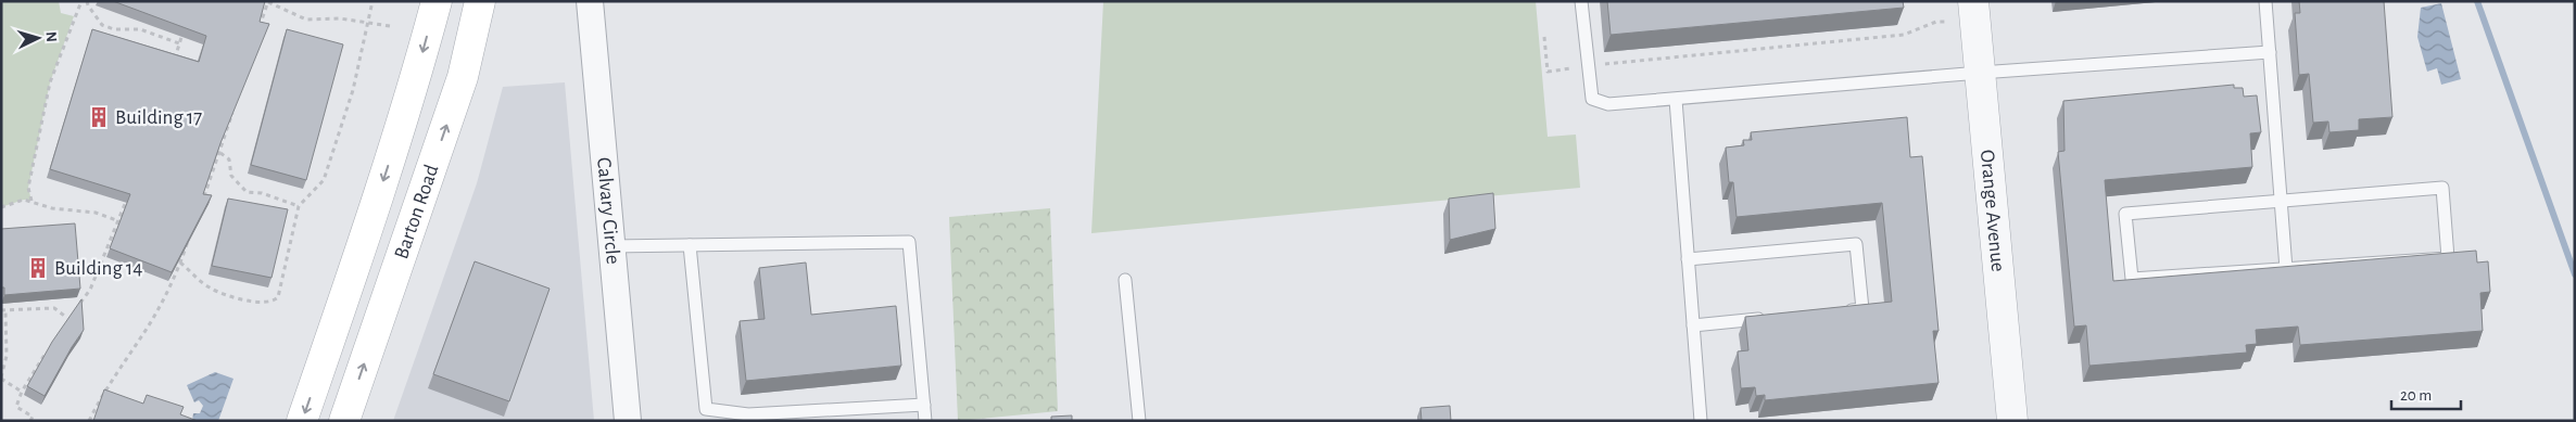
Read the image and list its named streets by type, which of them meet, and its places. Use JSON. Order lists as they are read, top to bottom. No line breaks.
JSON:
{"streets":{"main road":["Barton Road"],"street":["Orange Avenue","Calvary Circle"]},"places":{"building":["Building 17","Building 14"]},"scale_bar":"20 m","north":"right"}
